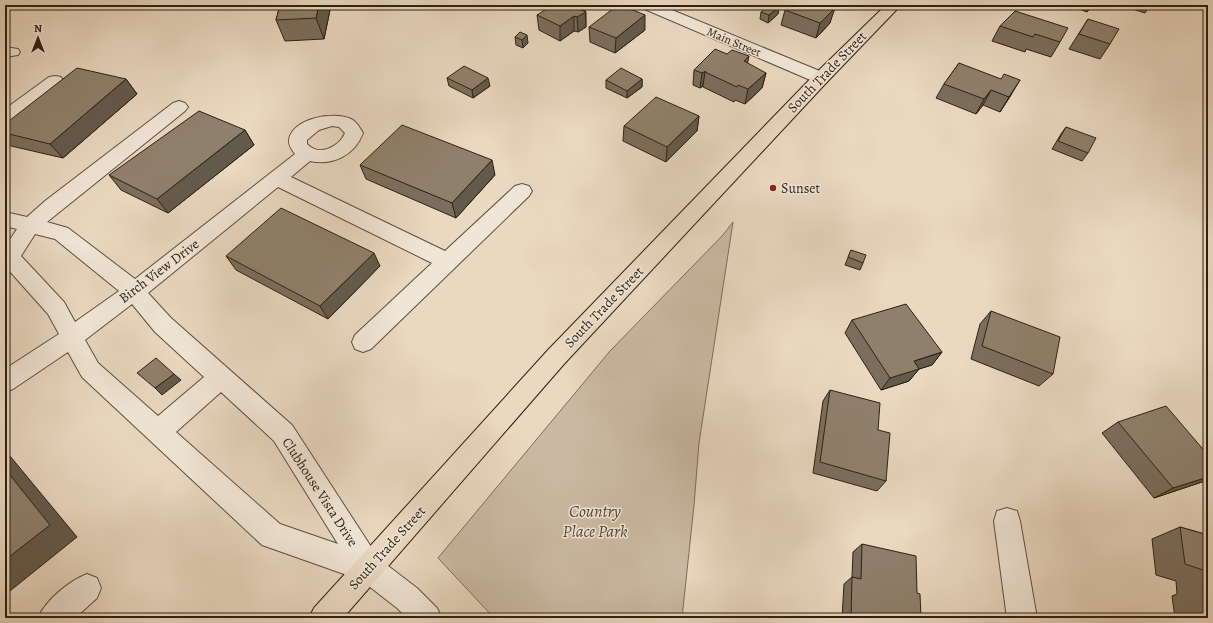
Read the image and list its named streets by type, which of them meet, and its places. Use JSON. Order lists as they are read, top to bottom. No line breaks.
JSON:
{"streets":{"main road":["South Trade Street"],"street":["Main Street","Birch View Drive","Clubhouse Vista Drive"]},"crossings":[["Main Street","South Trade Street"],["South Trade Street","Clubhouse Vista Drive"],["Birch View Drive","Clubhouse Vista Drive"]],"parks":["Country Place Park"],"places":["Sunset"],"north":"top"}
